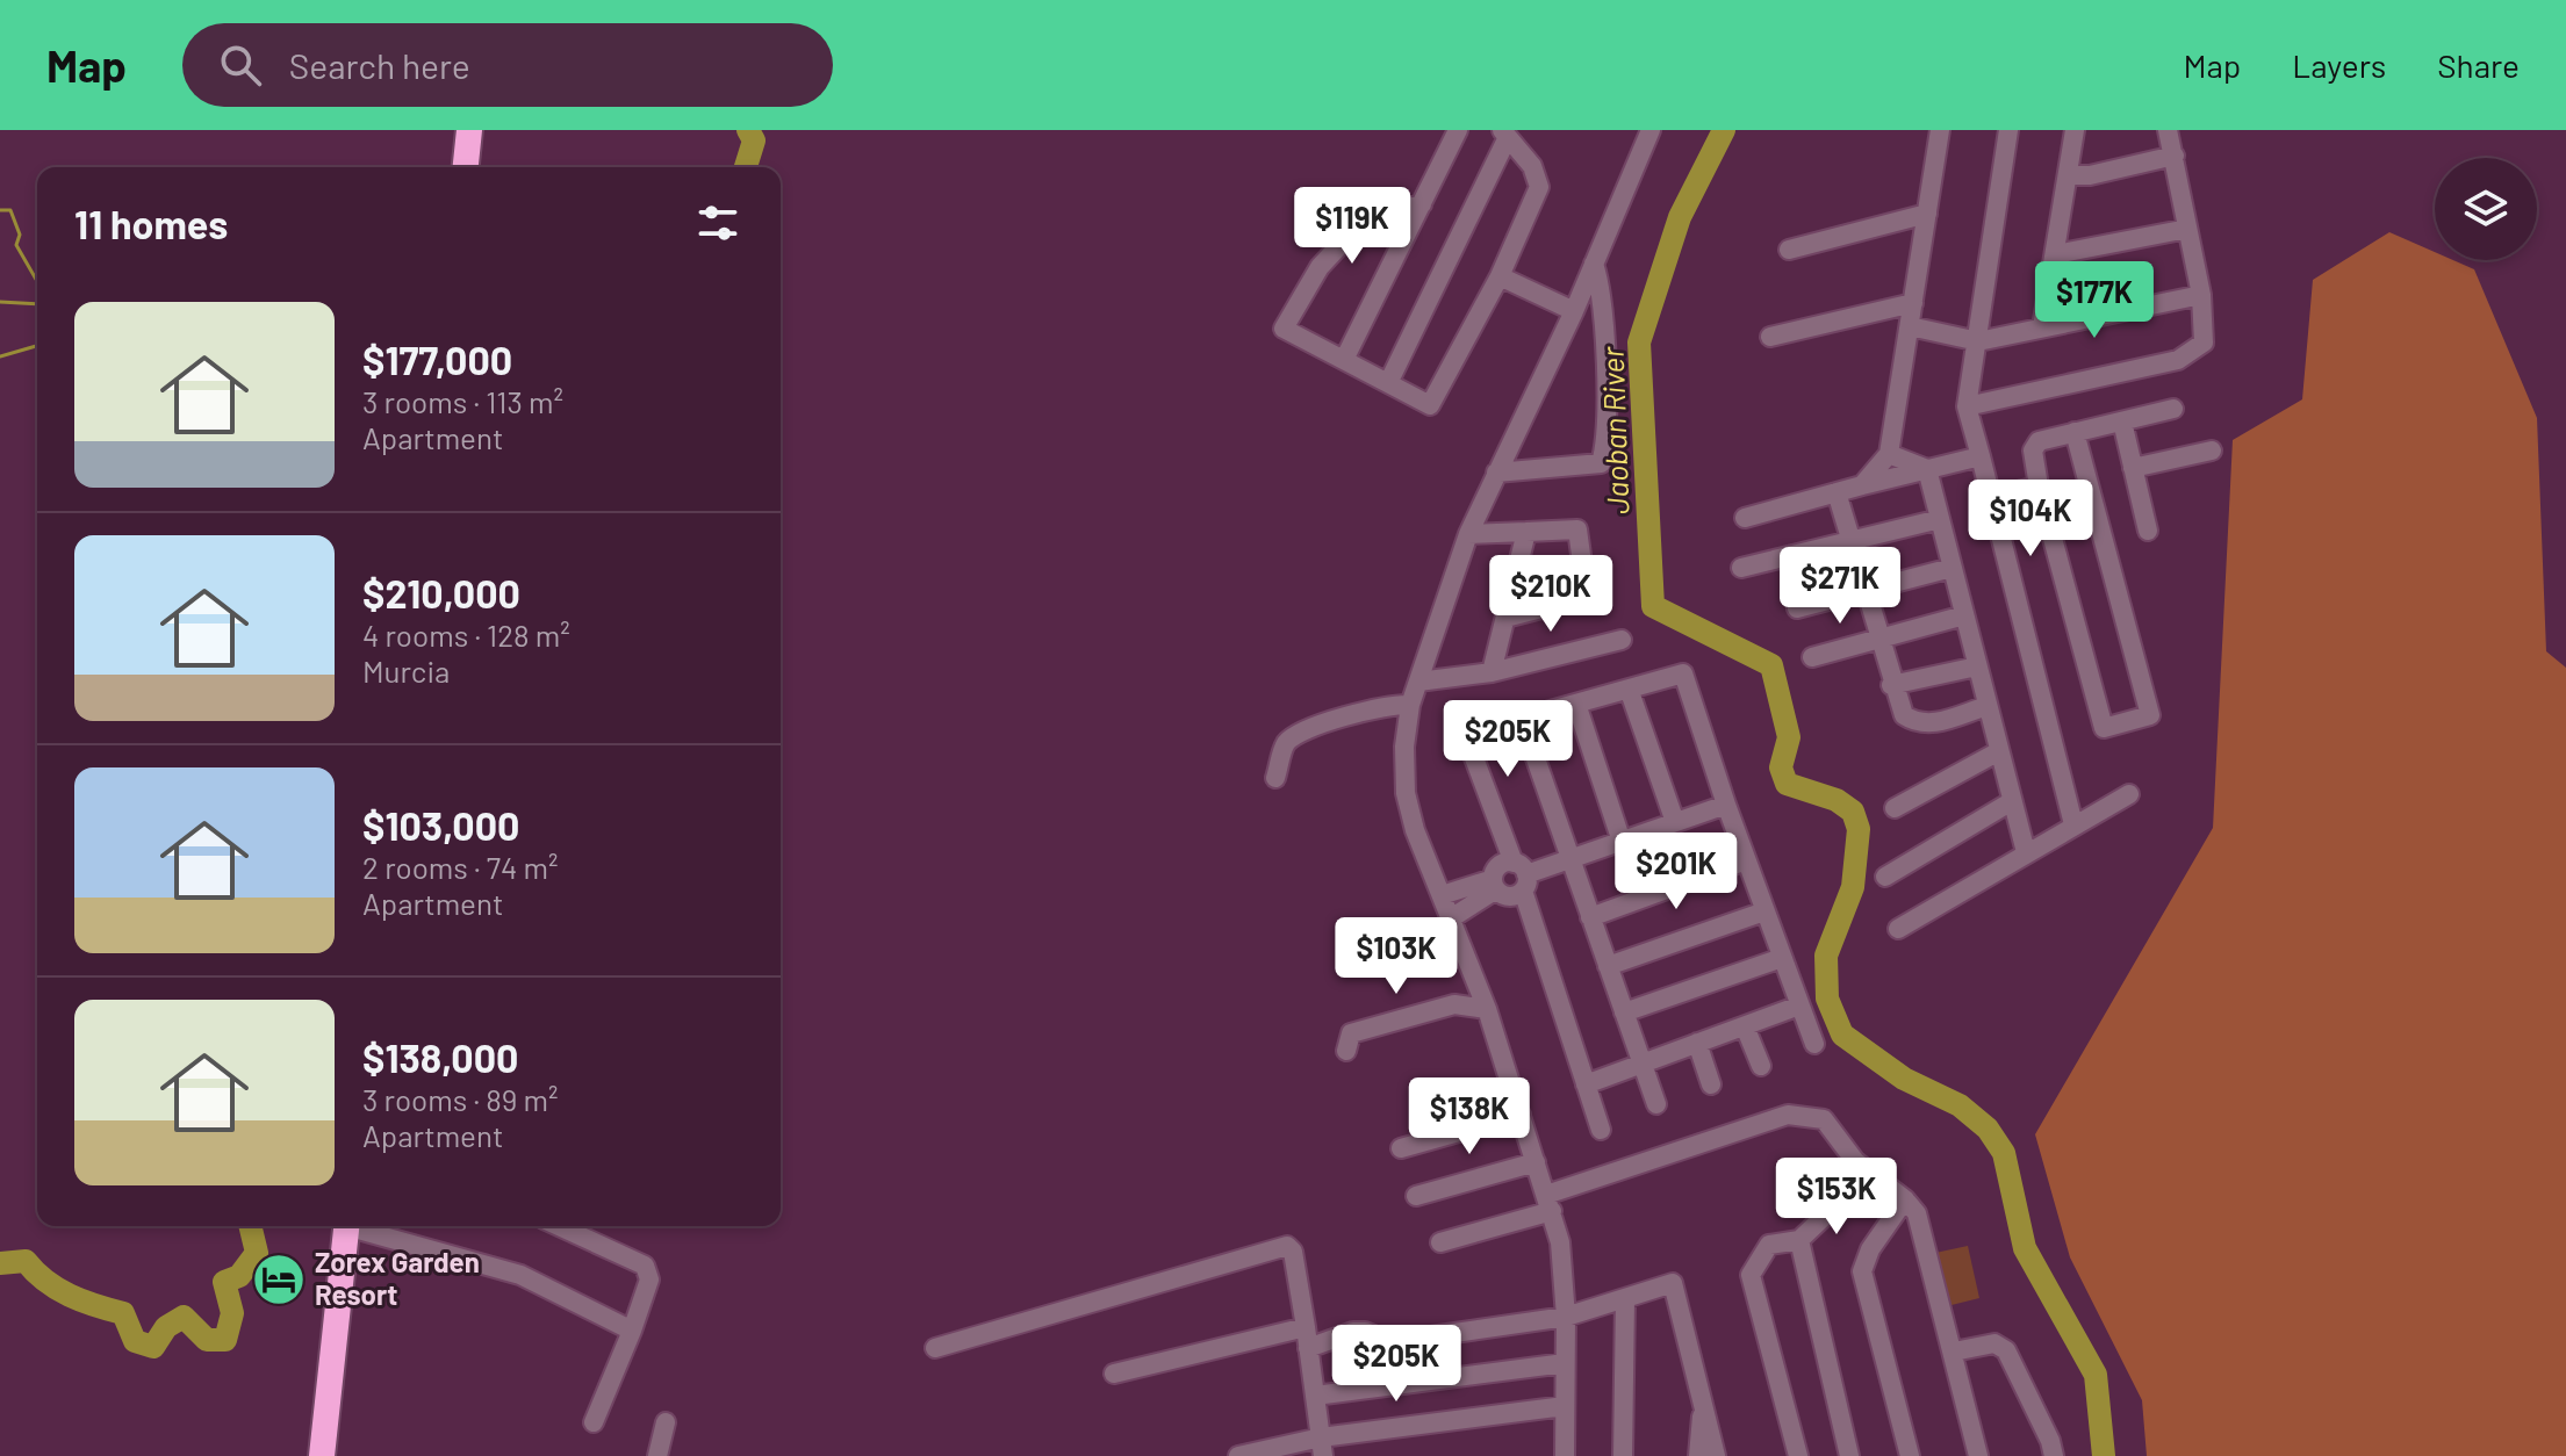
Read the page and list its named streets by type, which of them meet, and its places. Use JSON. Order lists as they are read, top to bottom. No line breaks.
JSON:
{"water":["Jaoban River"],"places":{"hotel":["Zorex Garden Resort"]},"page":{"header":"Map","search":"Search here","nav":["Map","Layers","Share"],"heading":"11 homes","price":["$119K","$177K","$104K","$271K","$210K","$205K","$201K","$103K","$138K","$153K","$205K"],"list":[{"name":"$177,000","note":"3 rooms · 113 m² · Apartment"},{"name":"$210,000","note":"4 rooms · 128 m² · Murcia"},{"name":"$103,000","note":"2 rooms · 74 m² · Apartment"},{"name":"$138,000","note":"3 rooms · 89 m² · Apartment"}]}}
